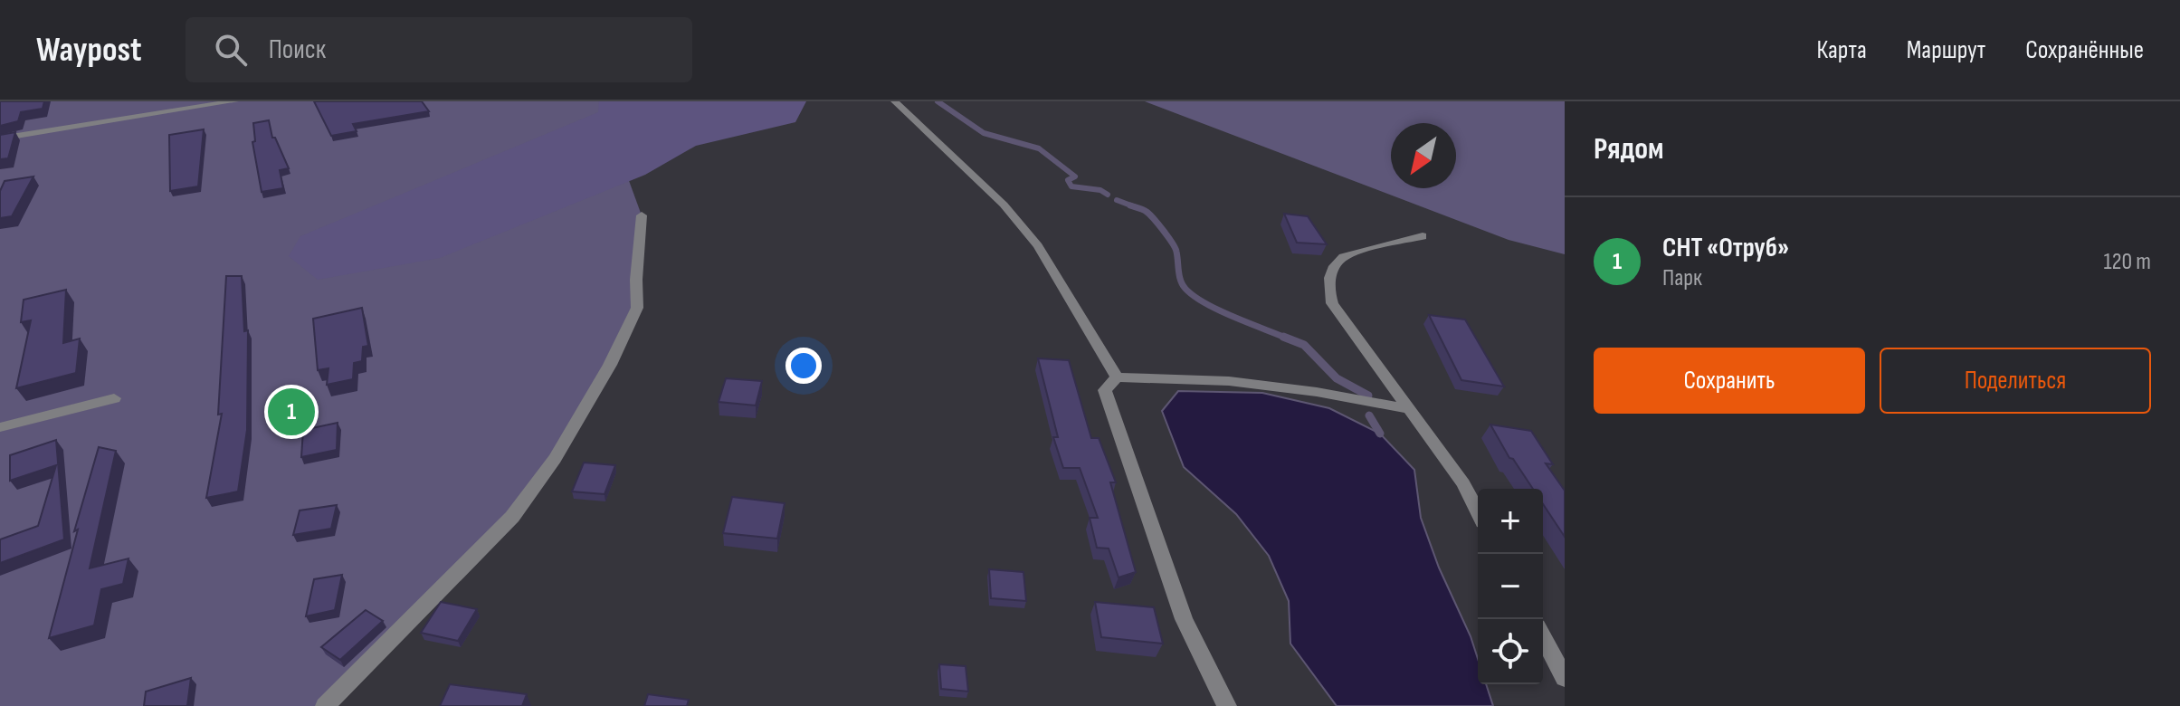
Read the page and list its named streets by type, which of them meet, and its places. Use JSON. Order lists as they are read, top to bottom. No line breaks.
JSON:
{"north":"bottom left","page":{"header":"Waypost","search":"Поиск","nav":["Карта","Маршрут","Сохранённые"],"heading":"Рядом","list":[{"mark":"1","name":"СНТ «Отруб»","note":"Парк","value":"120 m"}],"buttons":["Сохранить","Поделиться"],"pins":"1","map_buttons":["+","−"]}}
